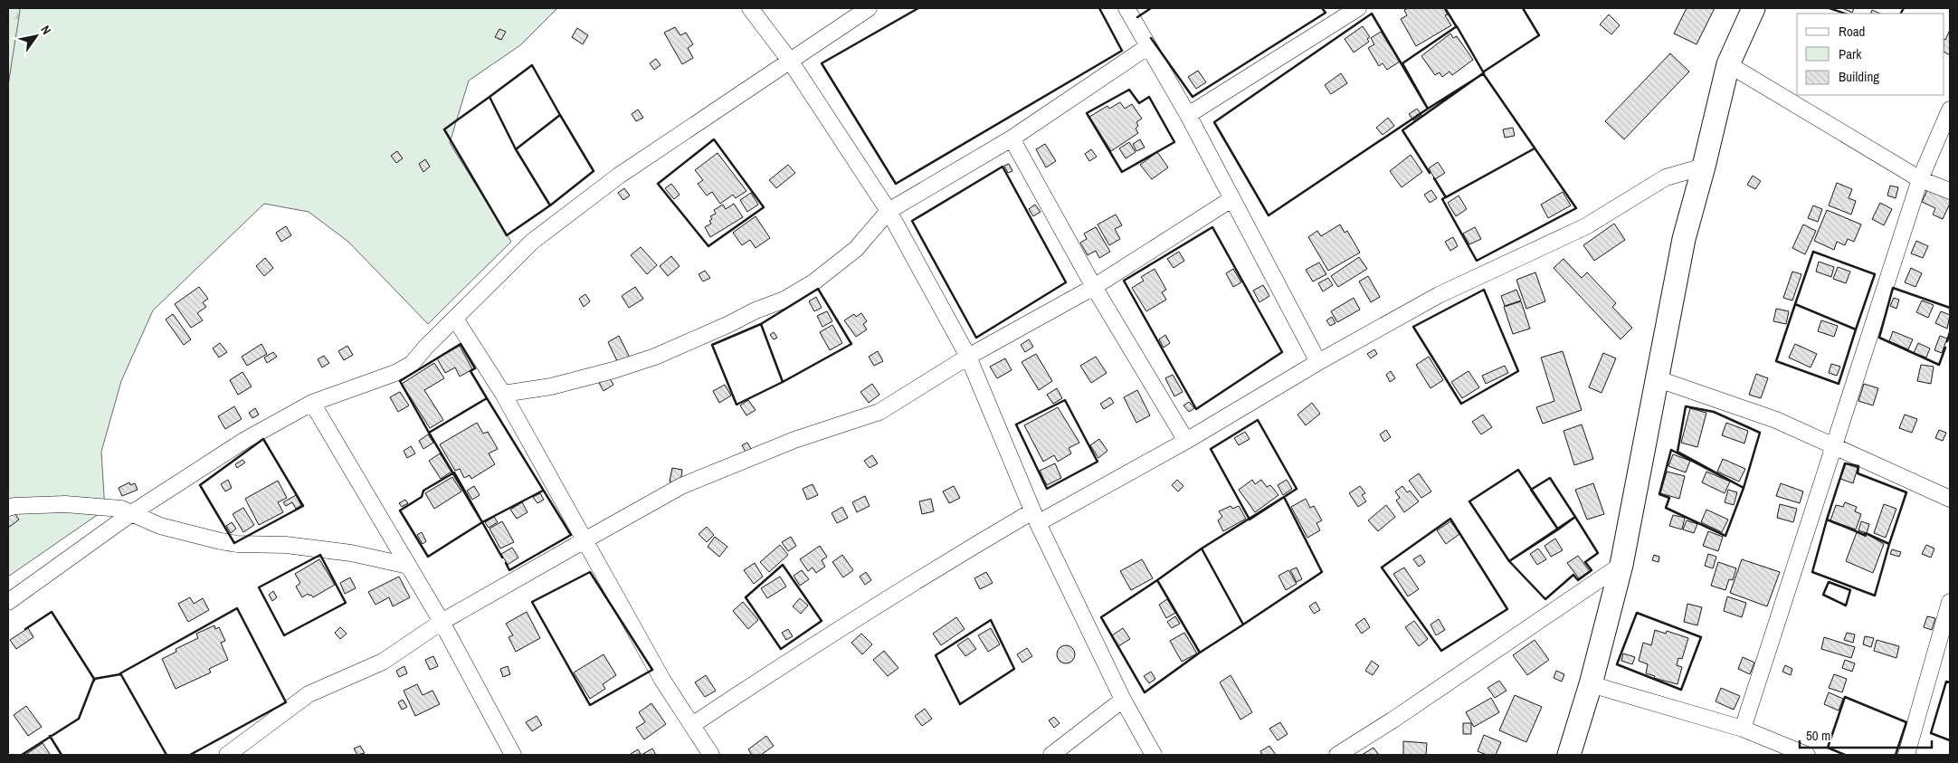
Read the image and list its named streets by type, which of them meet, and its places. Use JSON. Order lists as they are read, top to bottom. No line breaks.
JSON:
{"legend":["Road","Park","Building"],"scale_bar":"50 m","north":"top right"}
